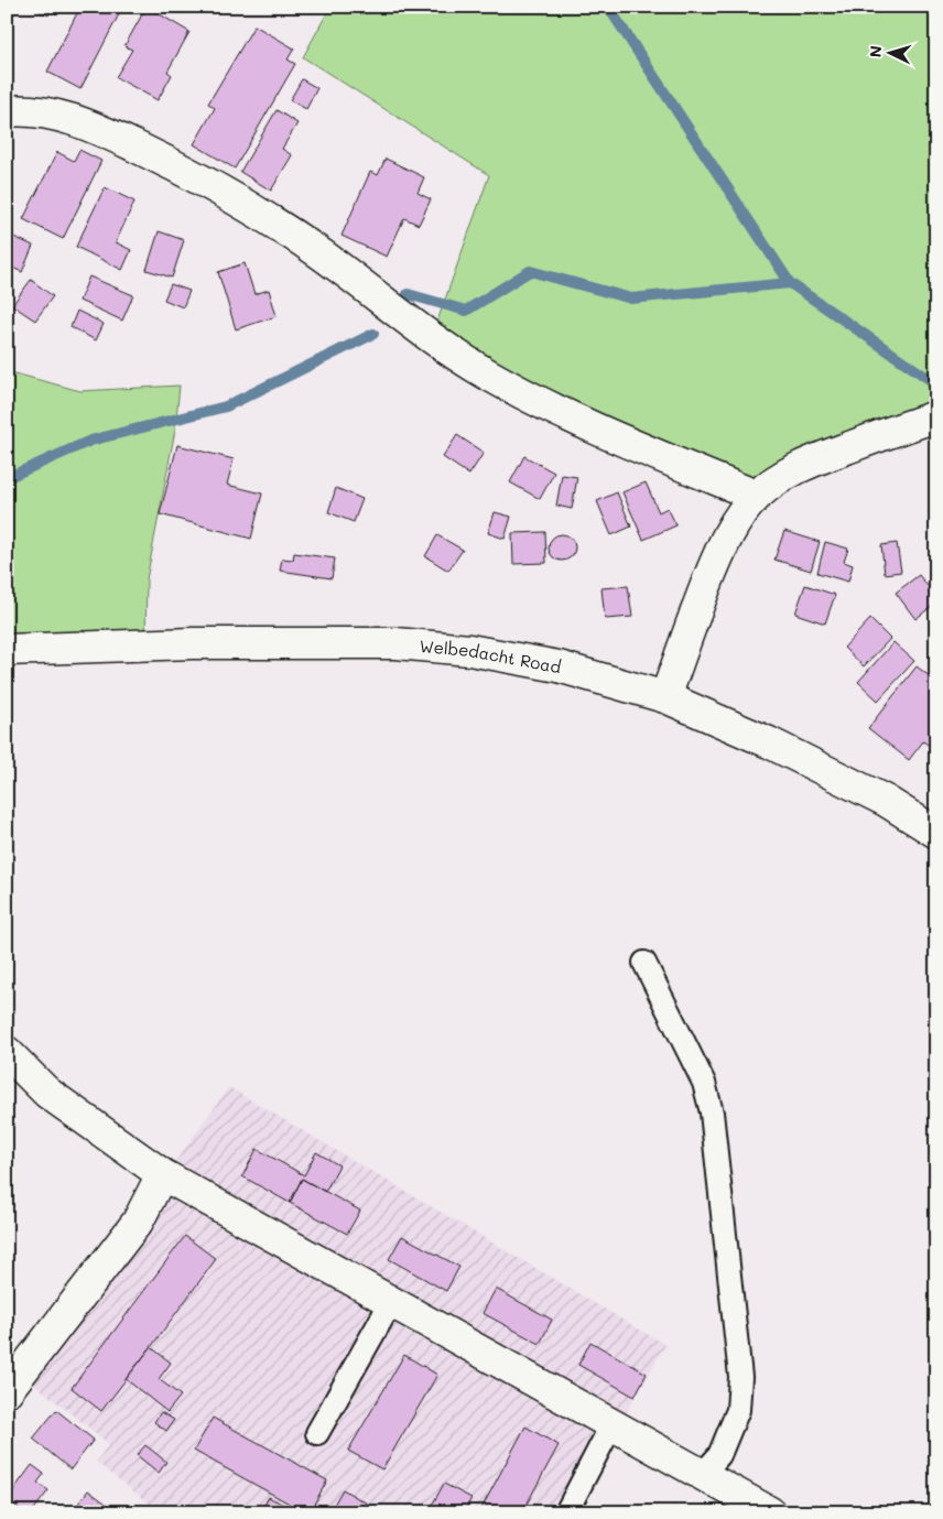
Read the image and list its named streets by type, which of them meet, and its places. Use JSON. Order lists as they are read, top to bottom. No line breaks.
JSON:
{"streets":{"street":["Welbedacht Road"]},"north":"left"}
